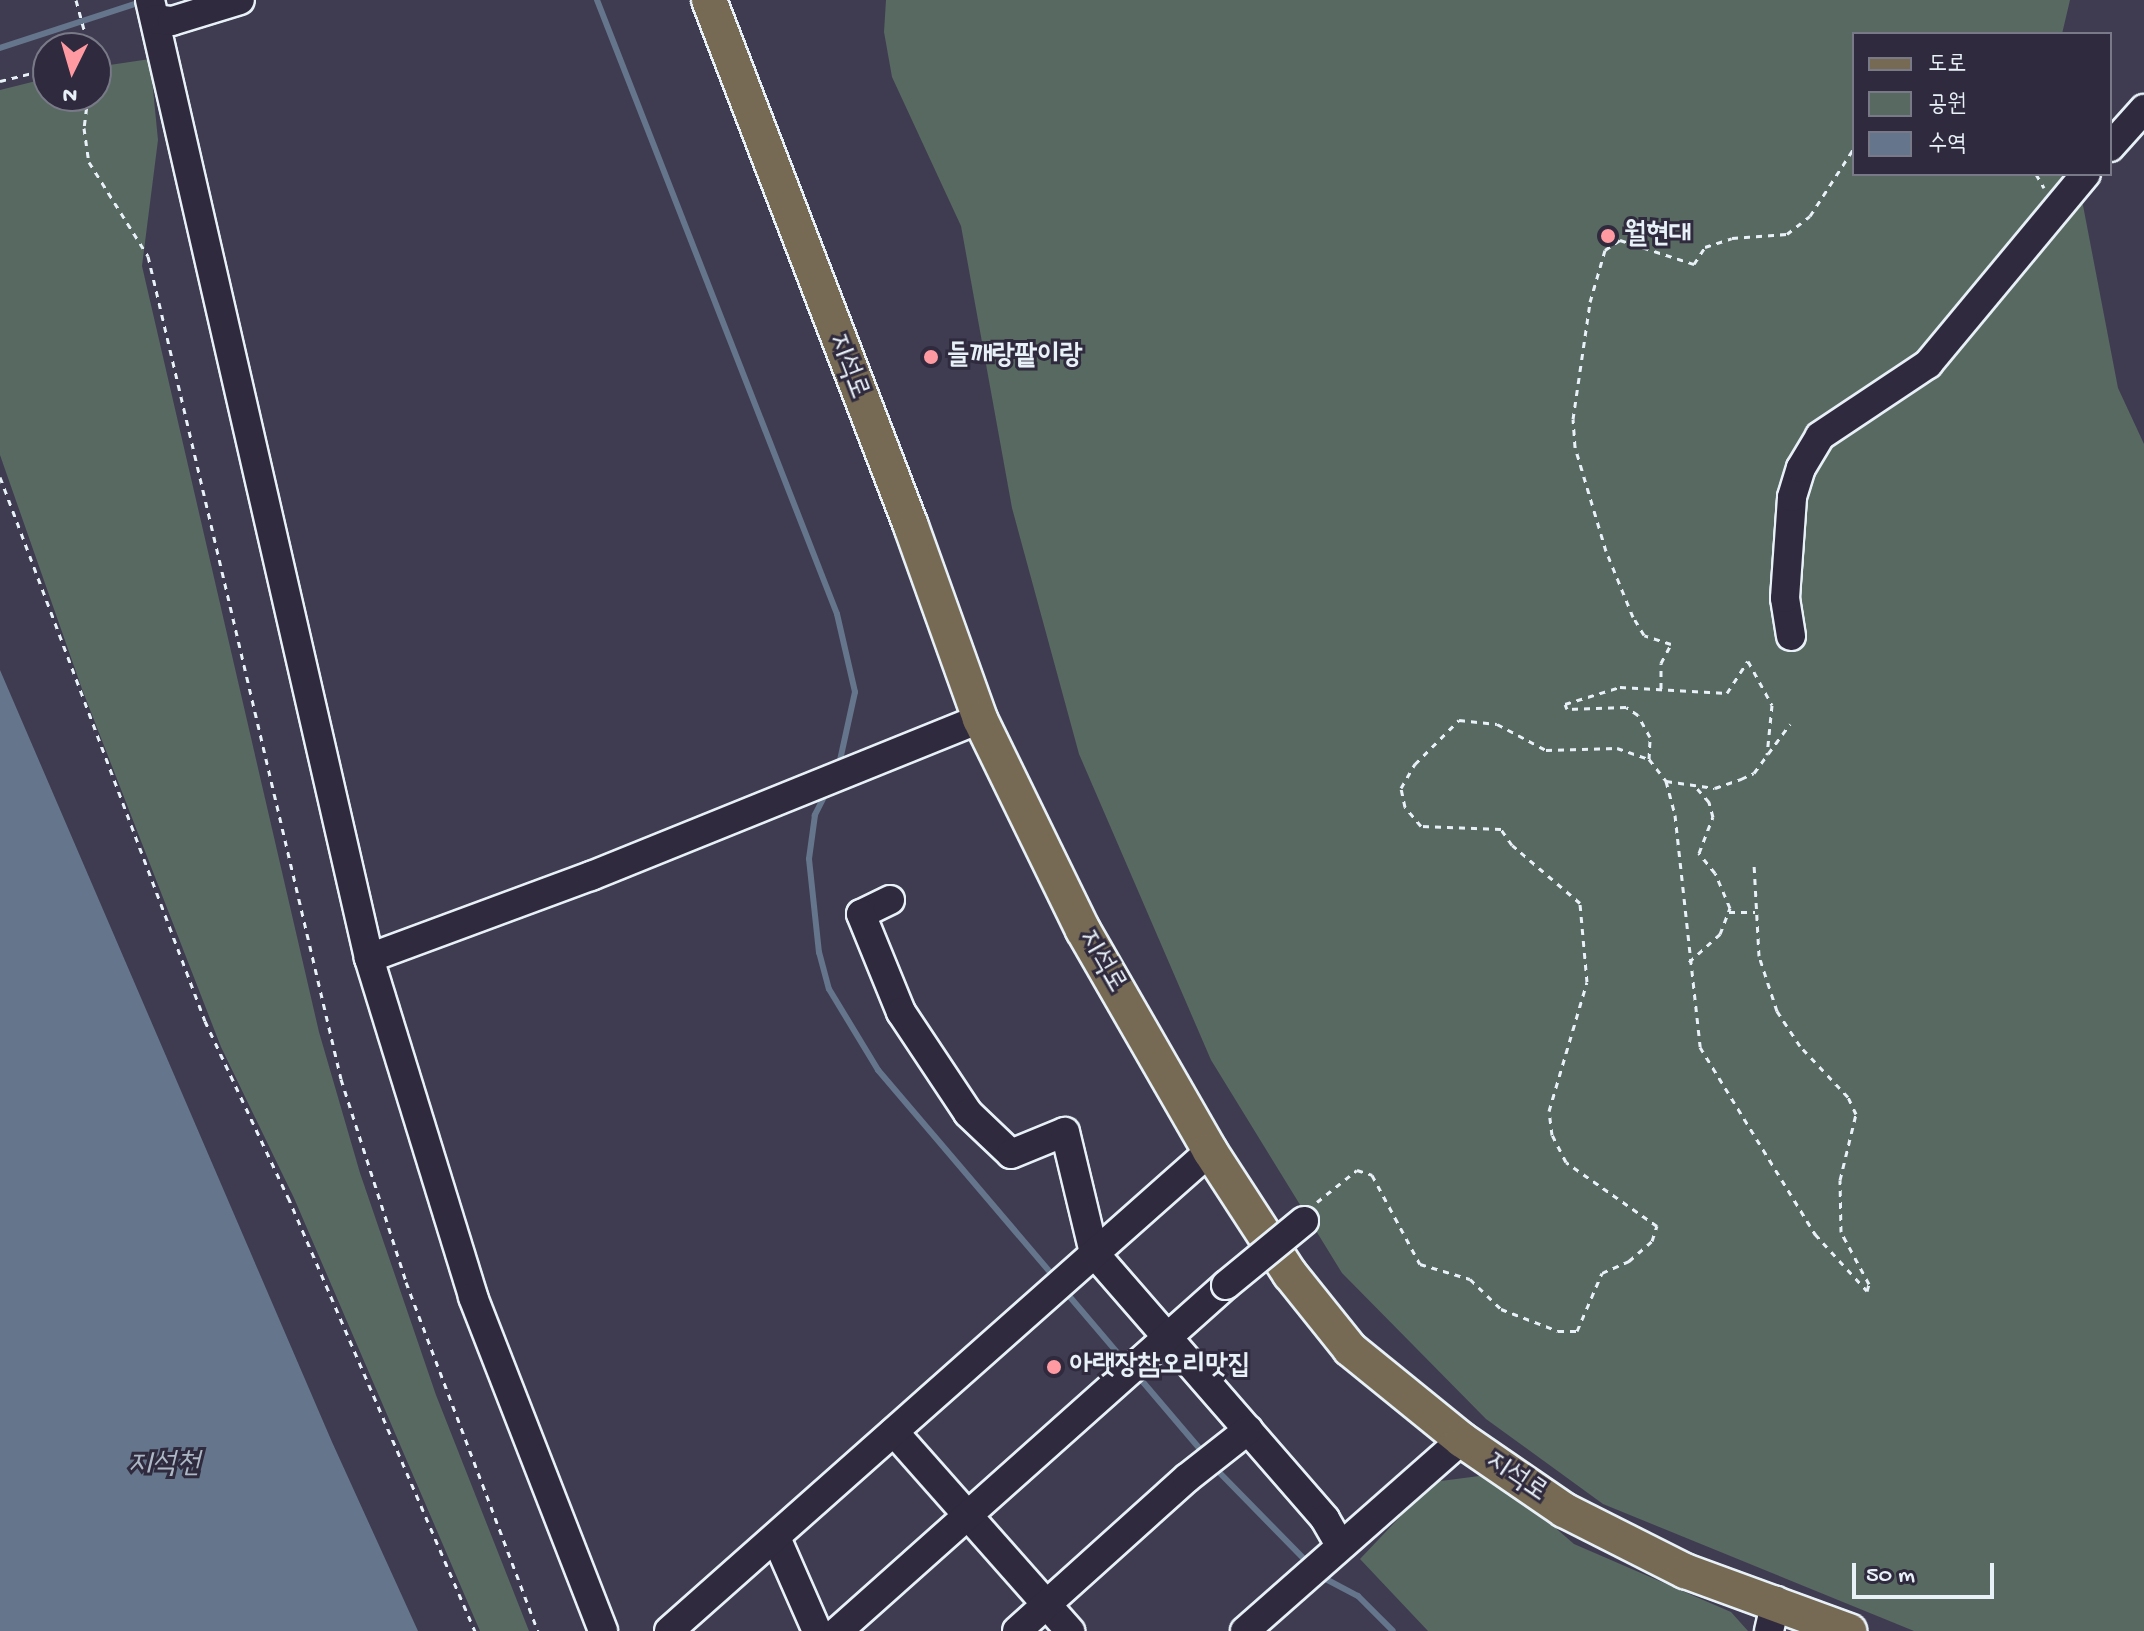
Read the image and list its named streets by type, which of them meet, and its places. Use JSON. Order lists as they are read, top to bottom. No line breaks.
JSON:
{"streets":{"main road":["지석로"]},"water":["지석천"],"places":["월현대","들깨랑팥이랑","아랫장참오리맛집"],"legend":["도로","공원","수역"],"scale_bar":"50 m","north":"bottom"}
